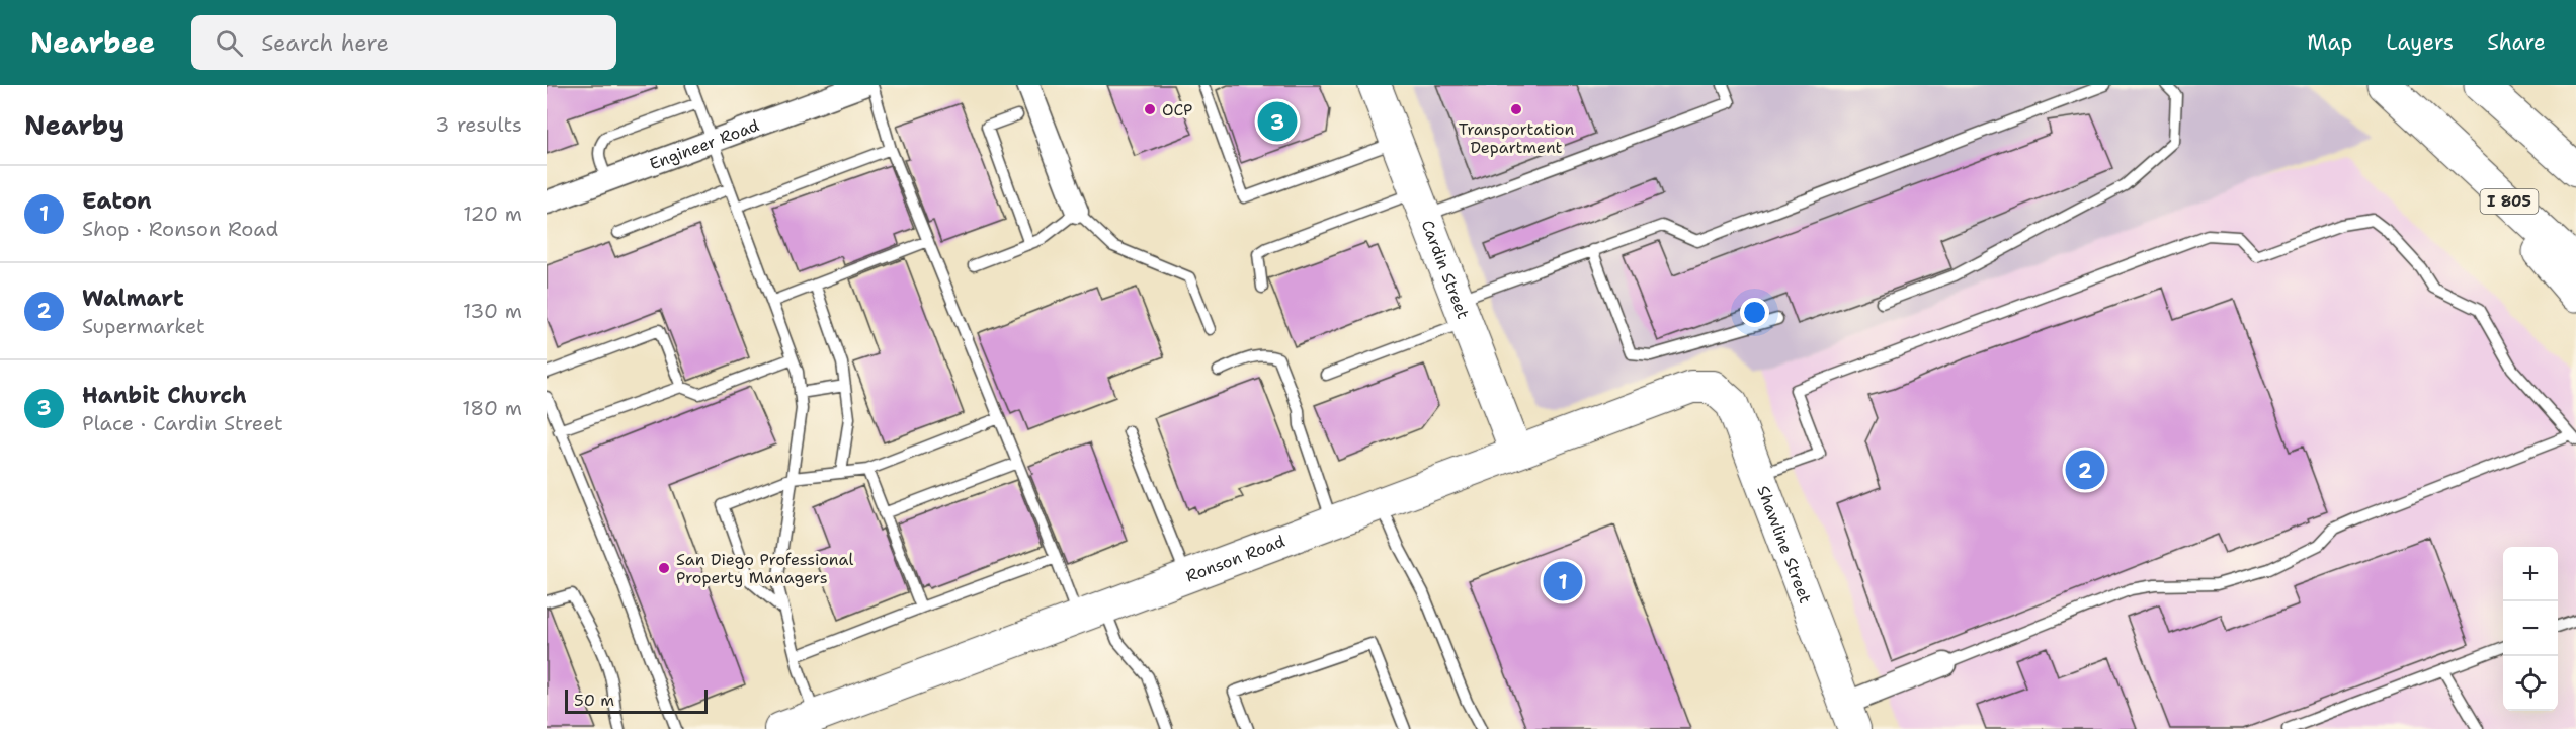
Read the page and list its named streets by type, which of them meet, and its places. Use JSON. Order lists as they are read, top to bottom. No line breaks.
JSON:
{"streets":{"highway":["I 805"],"street":["Engineer Road","Cardin Street","Shawline Street","Ronson Road"]},"crossings":[["Cardin Street","Ronson Road"],["Shawline Street","Ronson Road"]],"places":["OCP","Transportation Department","San Diego Professional Property Managers"],"scale_bar":"50 m","page":{"header":"Nearbee","search":"Search here","nav":["Map","Layers","Share"],"heading":["Nearby","3 results"],"pins":["3","2","1"],"list":[{"mark":"1","name":"Eaton","note":"Shop · Ronson Road","value":"120 m"},{"mark":"2","name":"Walmart","note":"Supermarket","value":"130 m"},{"mark":"3","name":"Hanbit Church","note":"Place · Cardin Street","value":"180 m"}],"map_buttons":["+","−"],"scale":"50 m"}}
